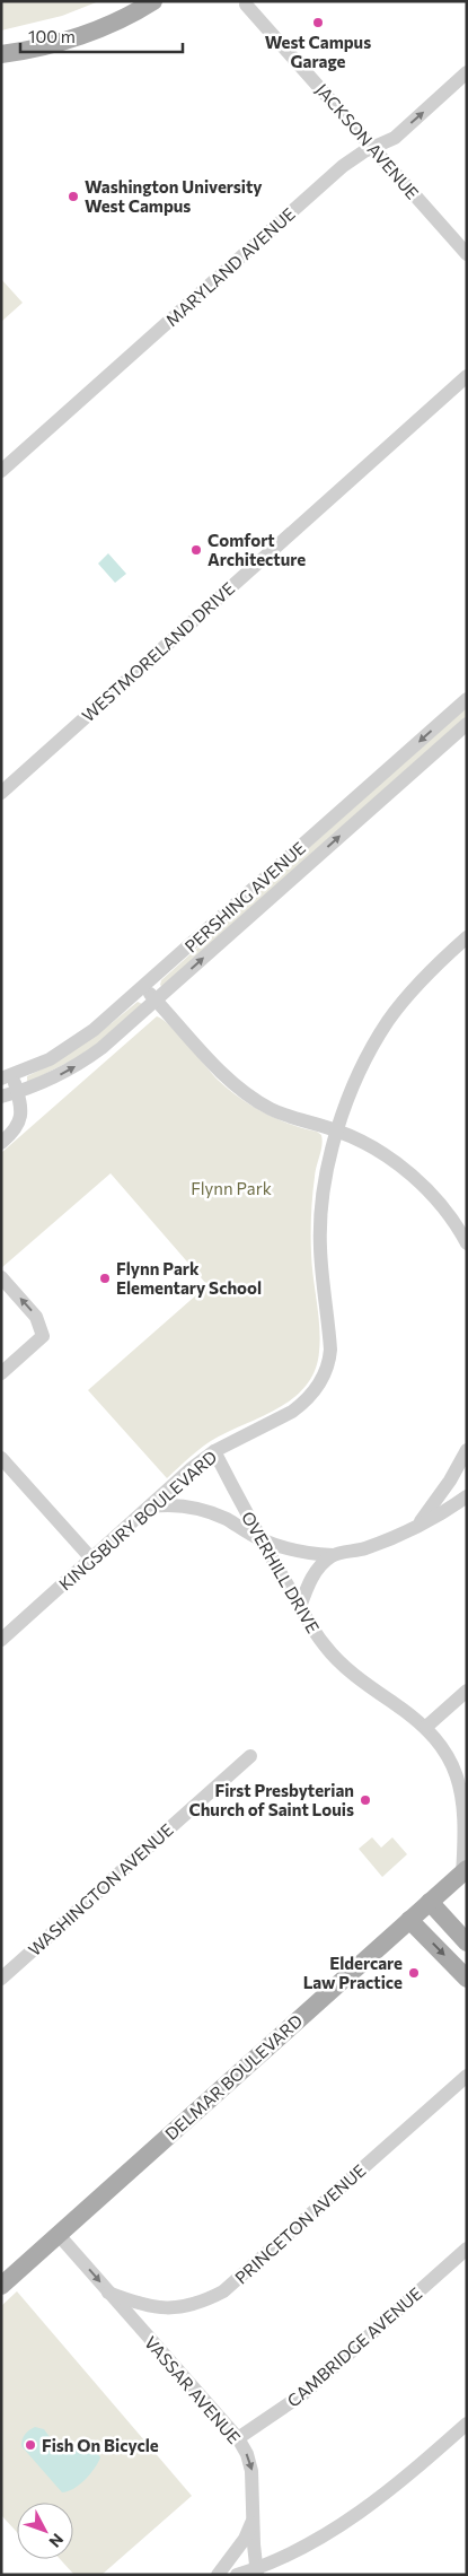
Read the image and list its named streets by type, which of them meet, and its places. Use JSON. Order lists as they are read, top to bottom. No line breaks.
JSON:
{"streets":{"main road":["DELMAR BOULEVARD"],"street":["JACKSON AVENUE","MARYLAND AVENUE","WESTMORELAND DRIVE","PERSHING AVENUE","KINGSBURY BOULEVARD","OVERHILL DRIVE","WASHINGTON AVENUE","PRINCETON AVENUE","CAMBRIDGE AVENUE","VASSAR AVENUE"]},"crossings":[["JACKSON AVENUE","MARYLAND AVENUE"],["KINGSBURY BOULEVARD","OVERHILL DRIVE"],["OVERHILL DRIVE","DELMAR BOULEVARD"],["DELMAR BOULEVARD","VASSAR AVENUE"],["PRINCETON AVENUE","VASSAR AVENUE"],["CAMBRIDGE AVENUE","VASSAR AVENUE"]],"one_way":["VASSAR AVENUE"],"parks":["Flynn Park"],"places":["West Campus Garage","Washington University West Campus","Comfort Architecture","Flynn Park Elementary School","First Presbyterian Church of Saint Louis","Eldercare Law Practice","Fish On Bicycle"],"scale_bar":"100 m","north":"bottom right"}
